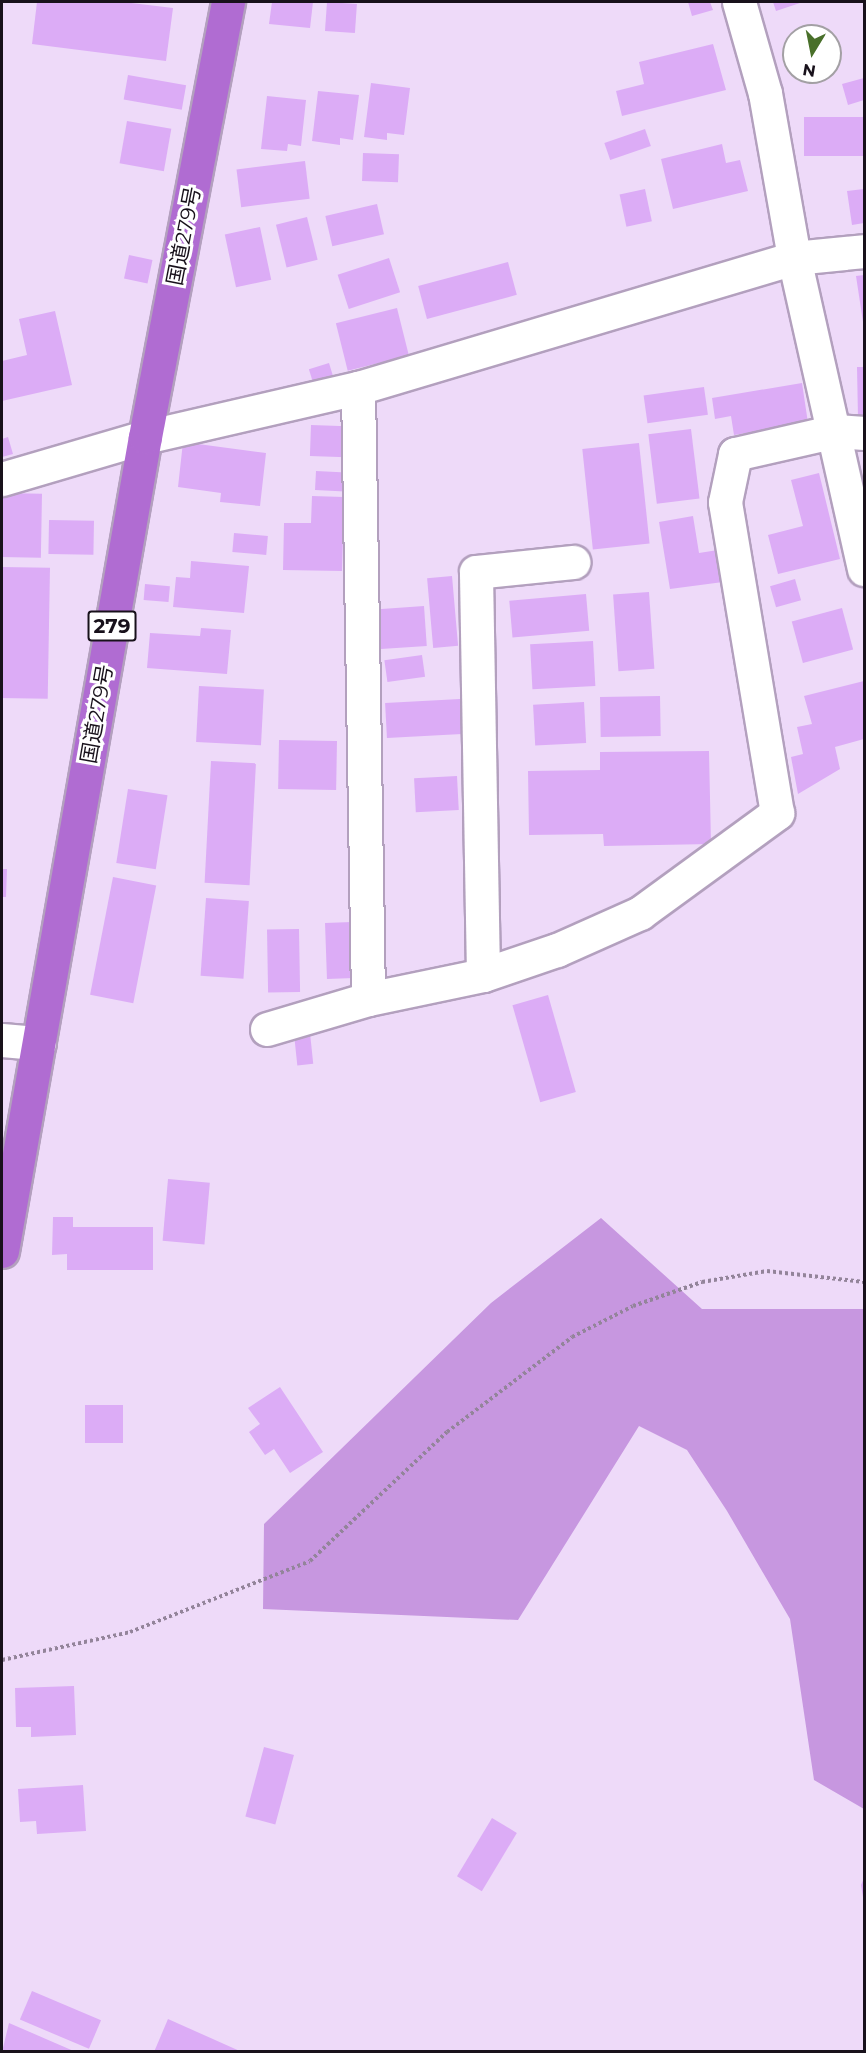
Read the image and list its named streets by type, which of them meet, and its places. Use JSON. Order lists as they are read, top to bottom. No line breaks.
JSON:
{"streets":{"highway":["国道279号","279"]},"north":"bottom"}
